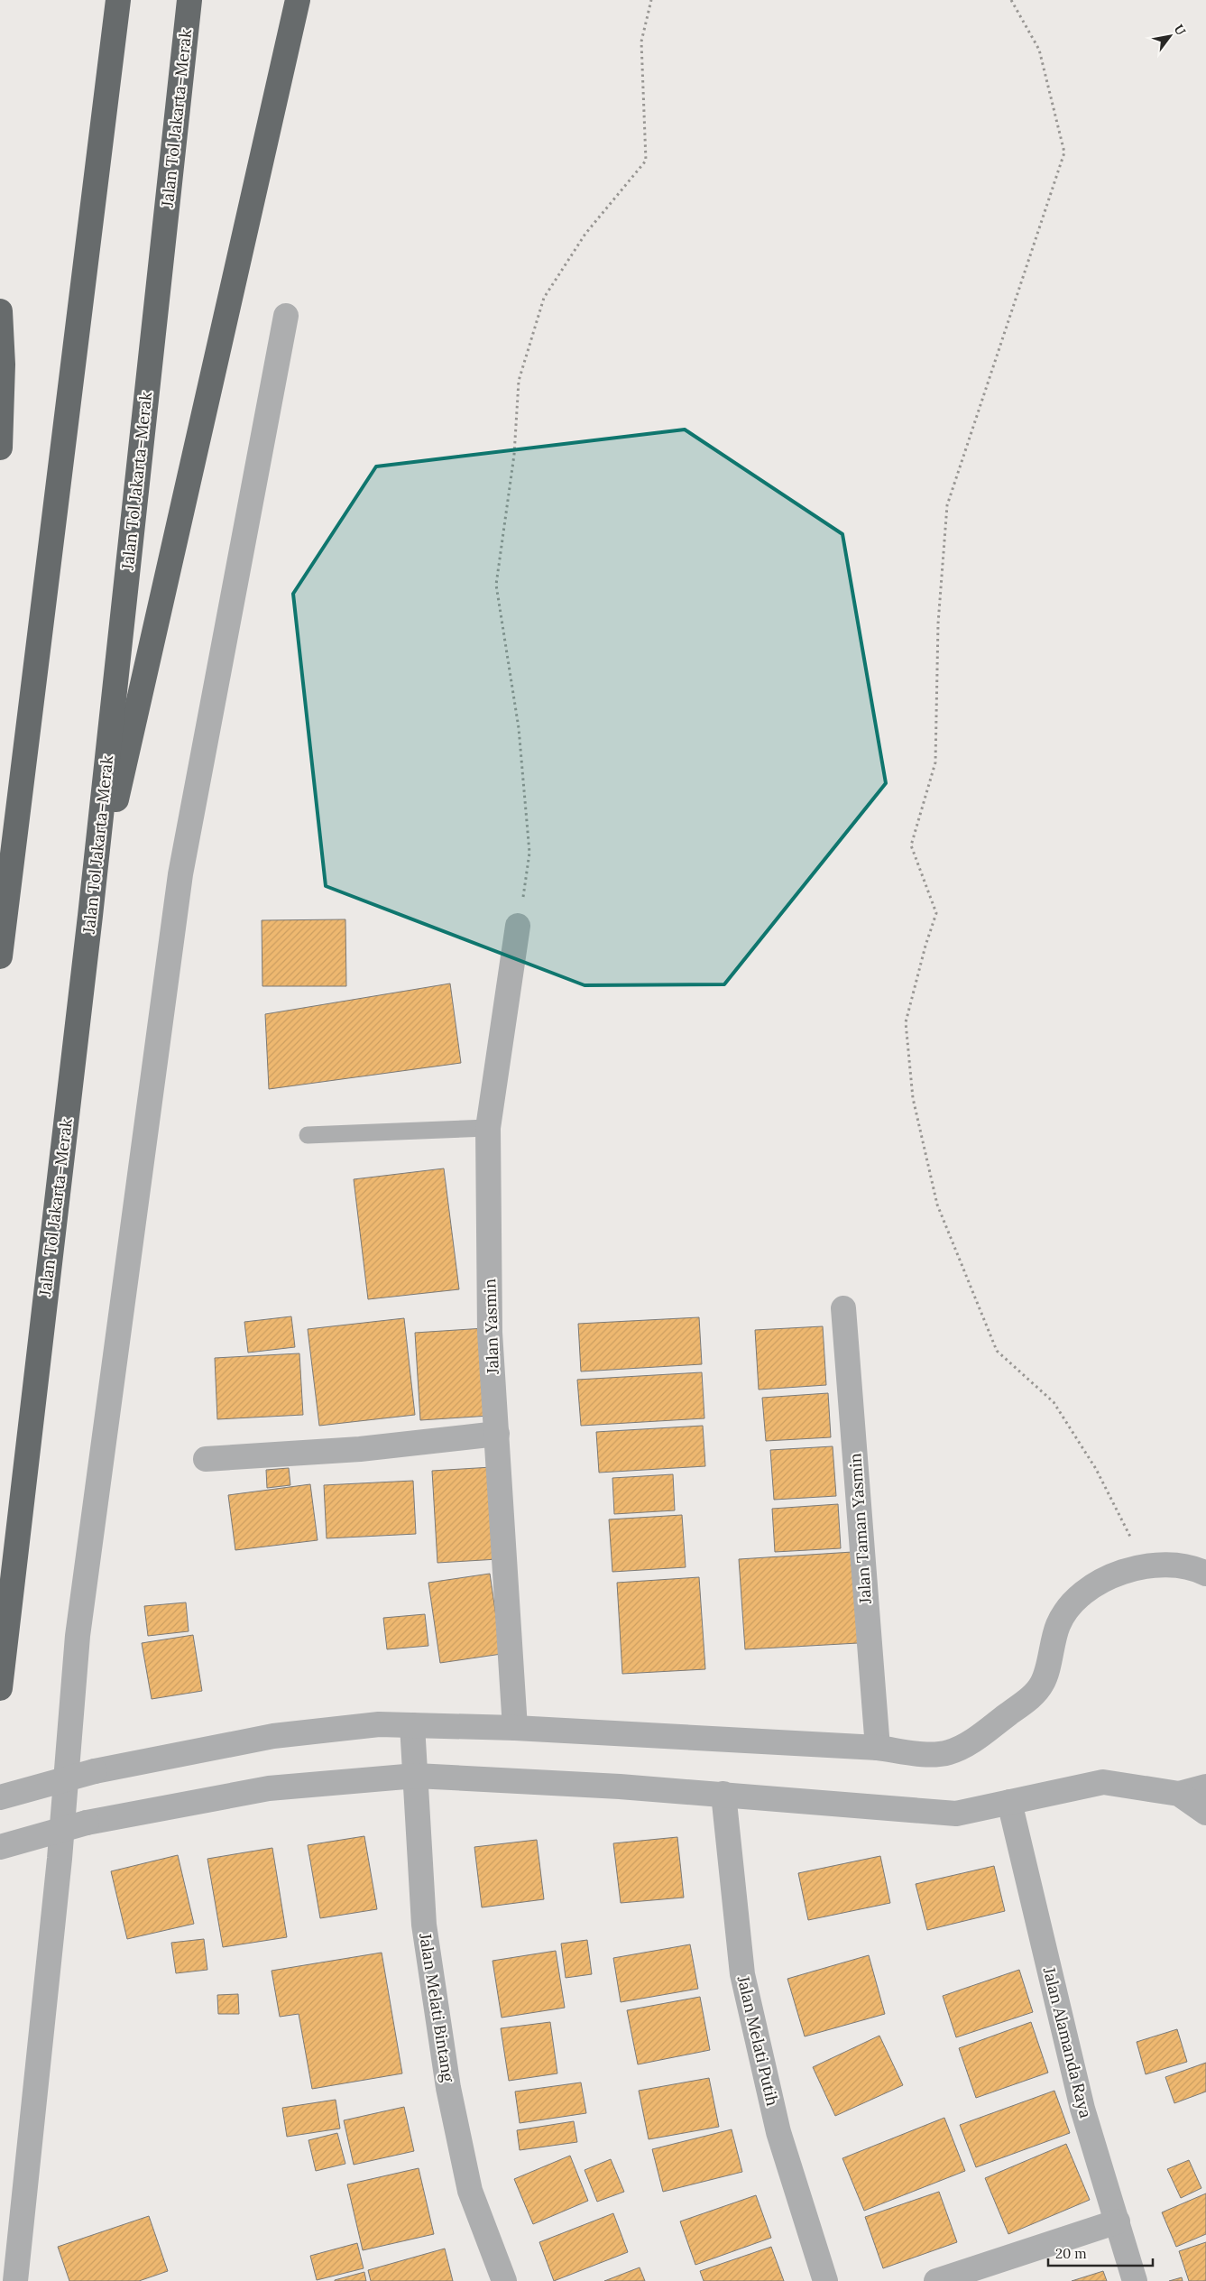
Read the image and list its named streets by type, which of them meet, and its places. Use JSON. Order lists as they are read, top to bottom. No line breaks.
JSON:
{"streets":{"highway":["Jalan Tol Jakarta–Merak"],"street":["Jalan Yasmin","Jalan Taman Yasmin","Jalan Melati Bintang","Jalan Melati Putih","Jalan Alamanda Raya"]},"scale_bar":"20 m","north":"top right"}
